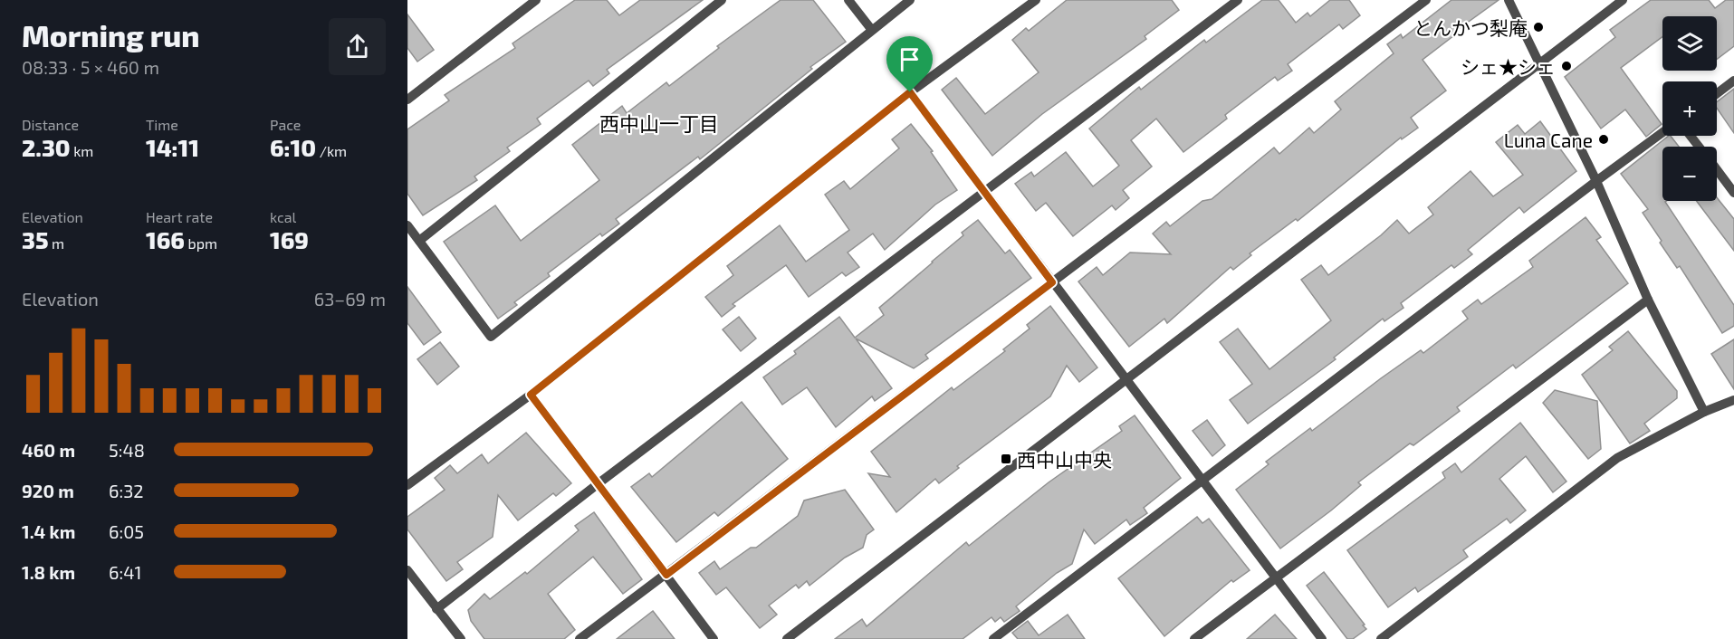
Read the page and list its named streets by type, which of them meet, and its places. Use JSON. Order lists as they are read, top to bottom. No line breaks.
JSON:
{"districts":["西中山一丁目"],"places":{"other":["とんかつ梨庵","シェ★シェ","Luna Cane"],"transit":["西中山中央"]},"page":{"heading":["Morning run","08:33 · 5 × 460 m"],"map_buttons":["+","−"],"stats":[["Distance","2.30 km"],["Time","14:11"],["Pace","6:10 /km"],["Elevation","35 m"],["Heart rate","166 bpm"],["kcal","169"]],"chart":["Elevation","63–69 m"],"list":[{"name":"460 m","note":"5:48"},{"name":"920 m","note":"6:32"},{"name":"1.4 km","note":"6:05"},{"name":"1.8 km","note":"6:41"}]}}
